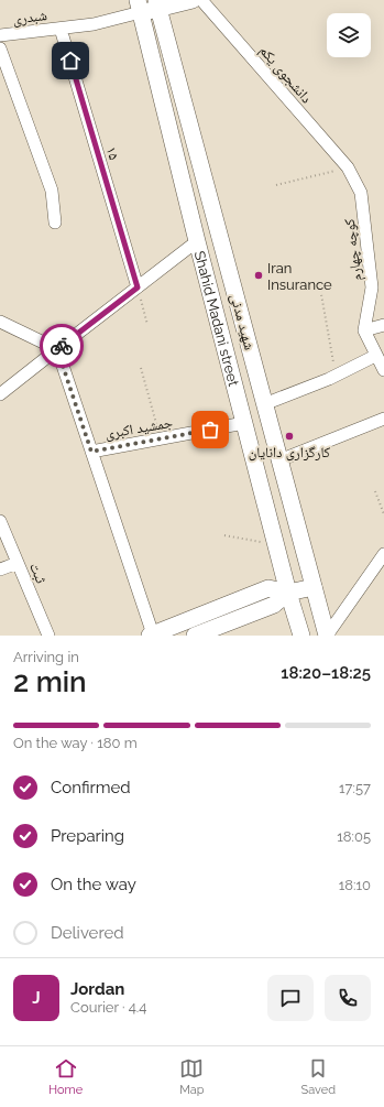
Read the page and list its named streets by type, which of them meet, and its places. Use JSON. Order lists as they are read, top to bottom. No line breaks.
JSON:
{"streets":{"main road":["Shahid Madani street","شهید مدنی"],"street":["شبدری","دانشجوی یکم","۱۵","کوچه چهارم","جمشید اکبری","ثبت"]},"crossings":[["شبدری","۱۵"],["شبدری","Shahid Madani street"],["دانشجوی یکم","کوچه چهارم"],["Shahid Madani street","جمشید اکبری"]],"places":["Iran Insurance","کارگزاری دانایان"],"page":{"heading":["2 min","Arriving in","18:20–18:25"],"panel":["Jordan","Courier · 4.4"],"bar":"On the way · 180 m","list":[["Confirmed","17:57"],["Preparing","18:05"],["On the way","18:10"],"Delivered"],"round":"J","tabs":["Home","Map","Saved"]}}
